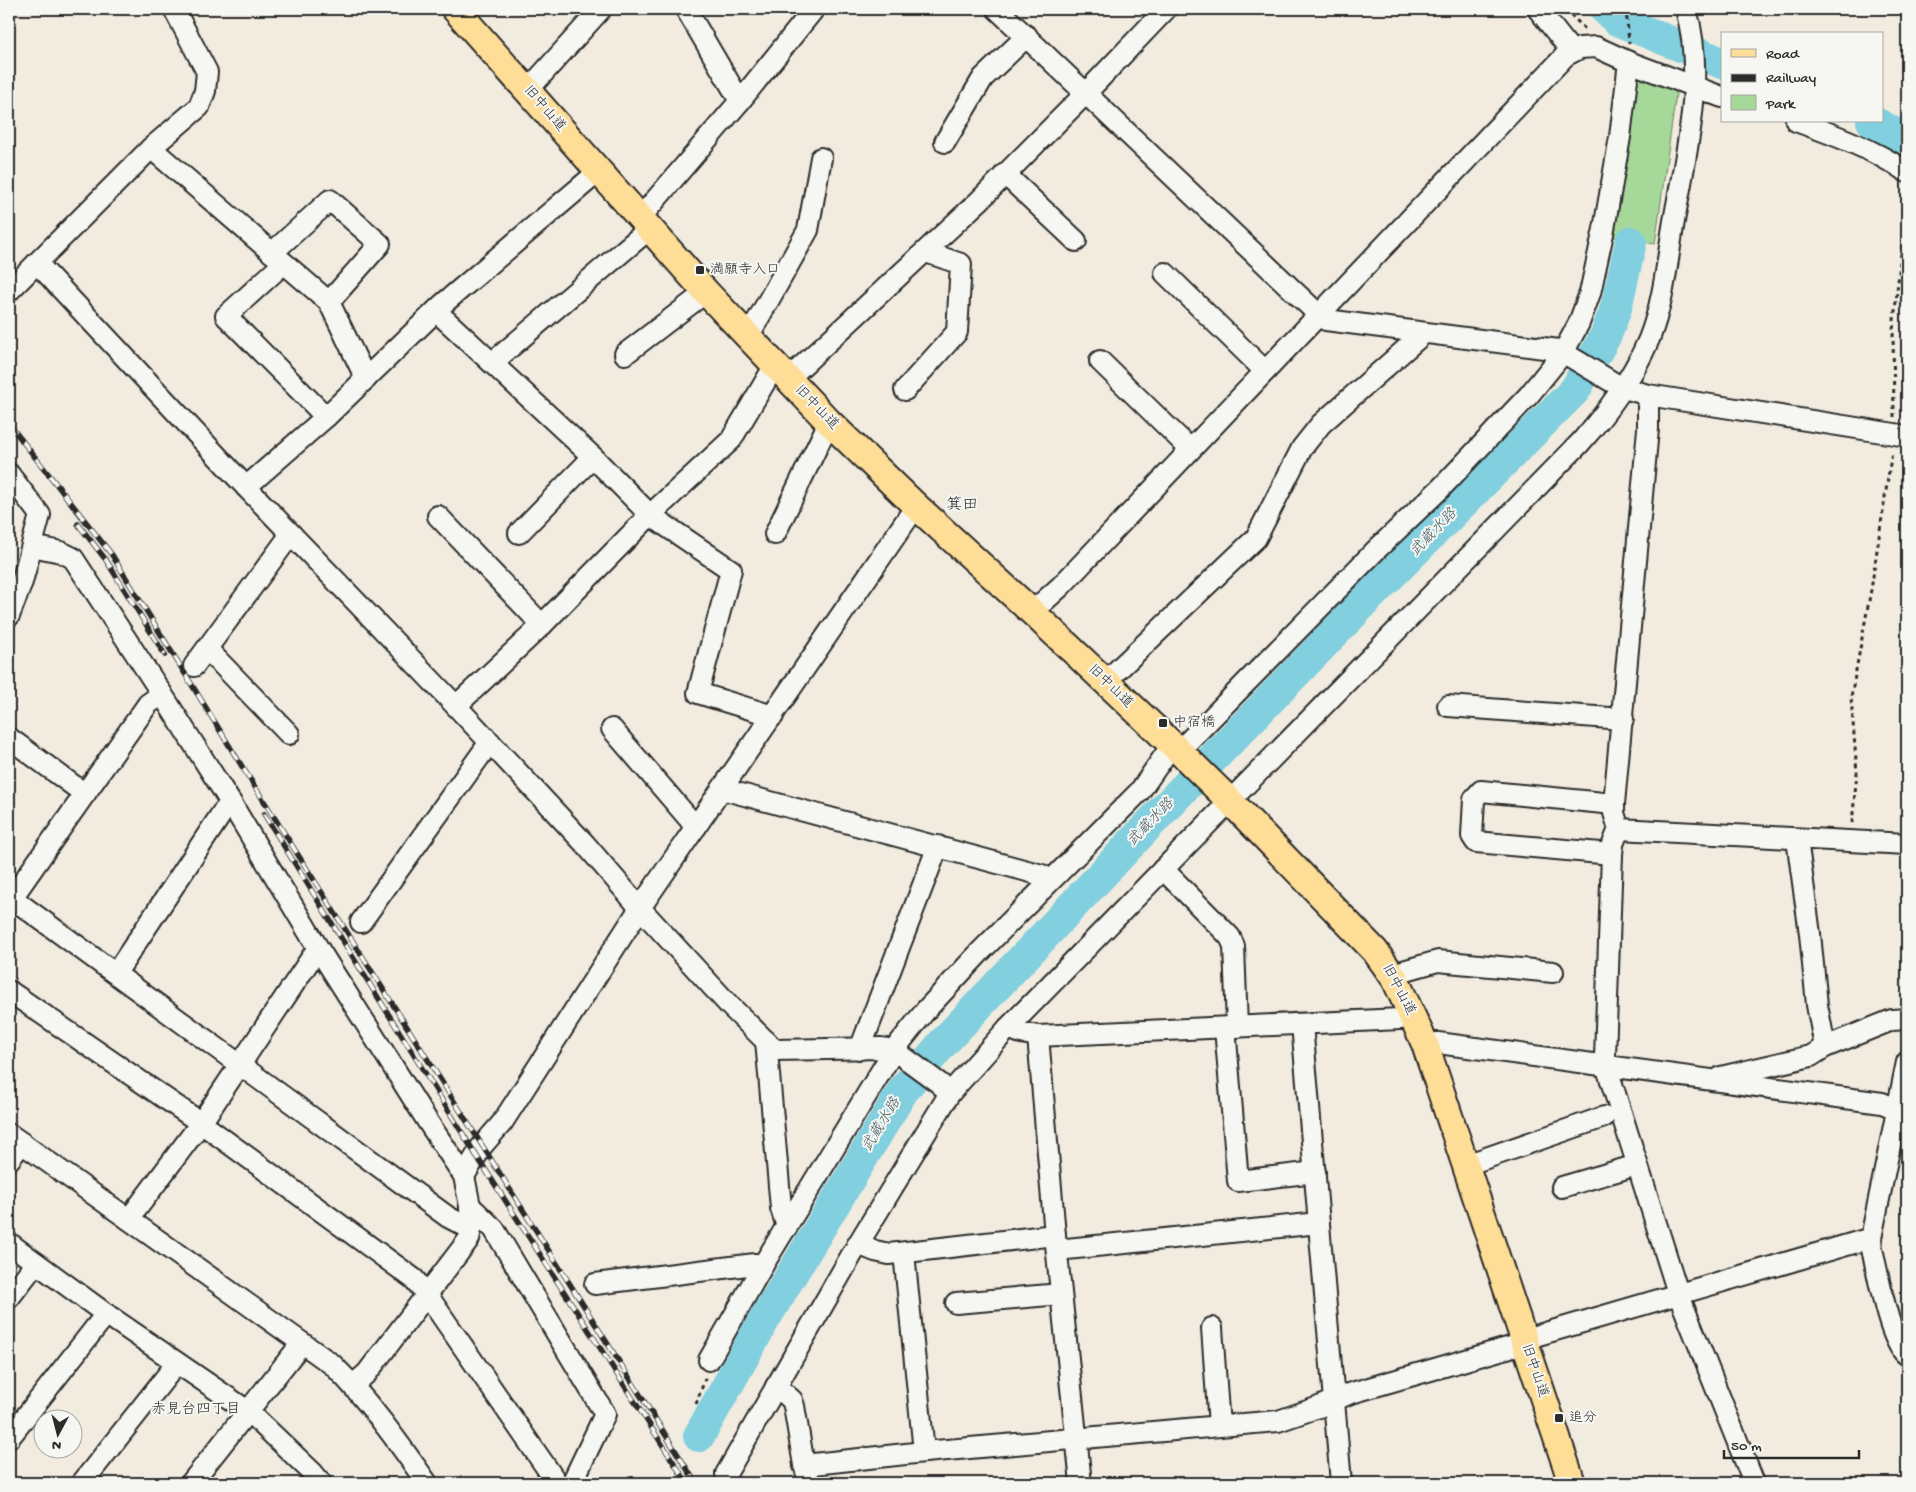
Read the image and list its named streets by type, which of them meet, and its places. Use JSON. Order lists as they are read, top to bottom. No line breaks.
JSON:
{"streets":{"main road":["旧中山道"]},"districts":["箕田","赤見台四丁目"],"water":["武蔵水路"],"places":{"transit":["満願寺入口","中宿橋","追分"]},"legend":["Road","Railway","Park"],"scale_bar":"50 m","north":"bottom"}
